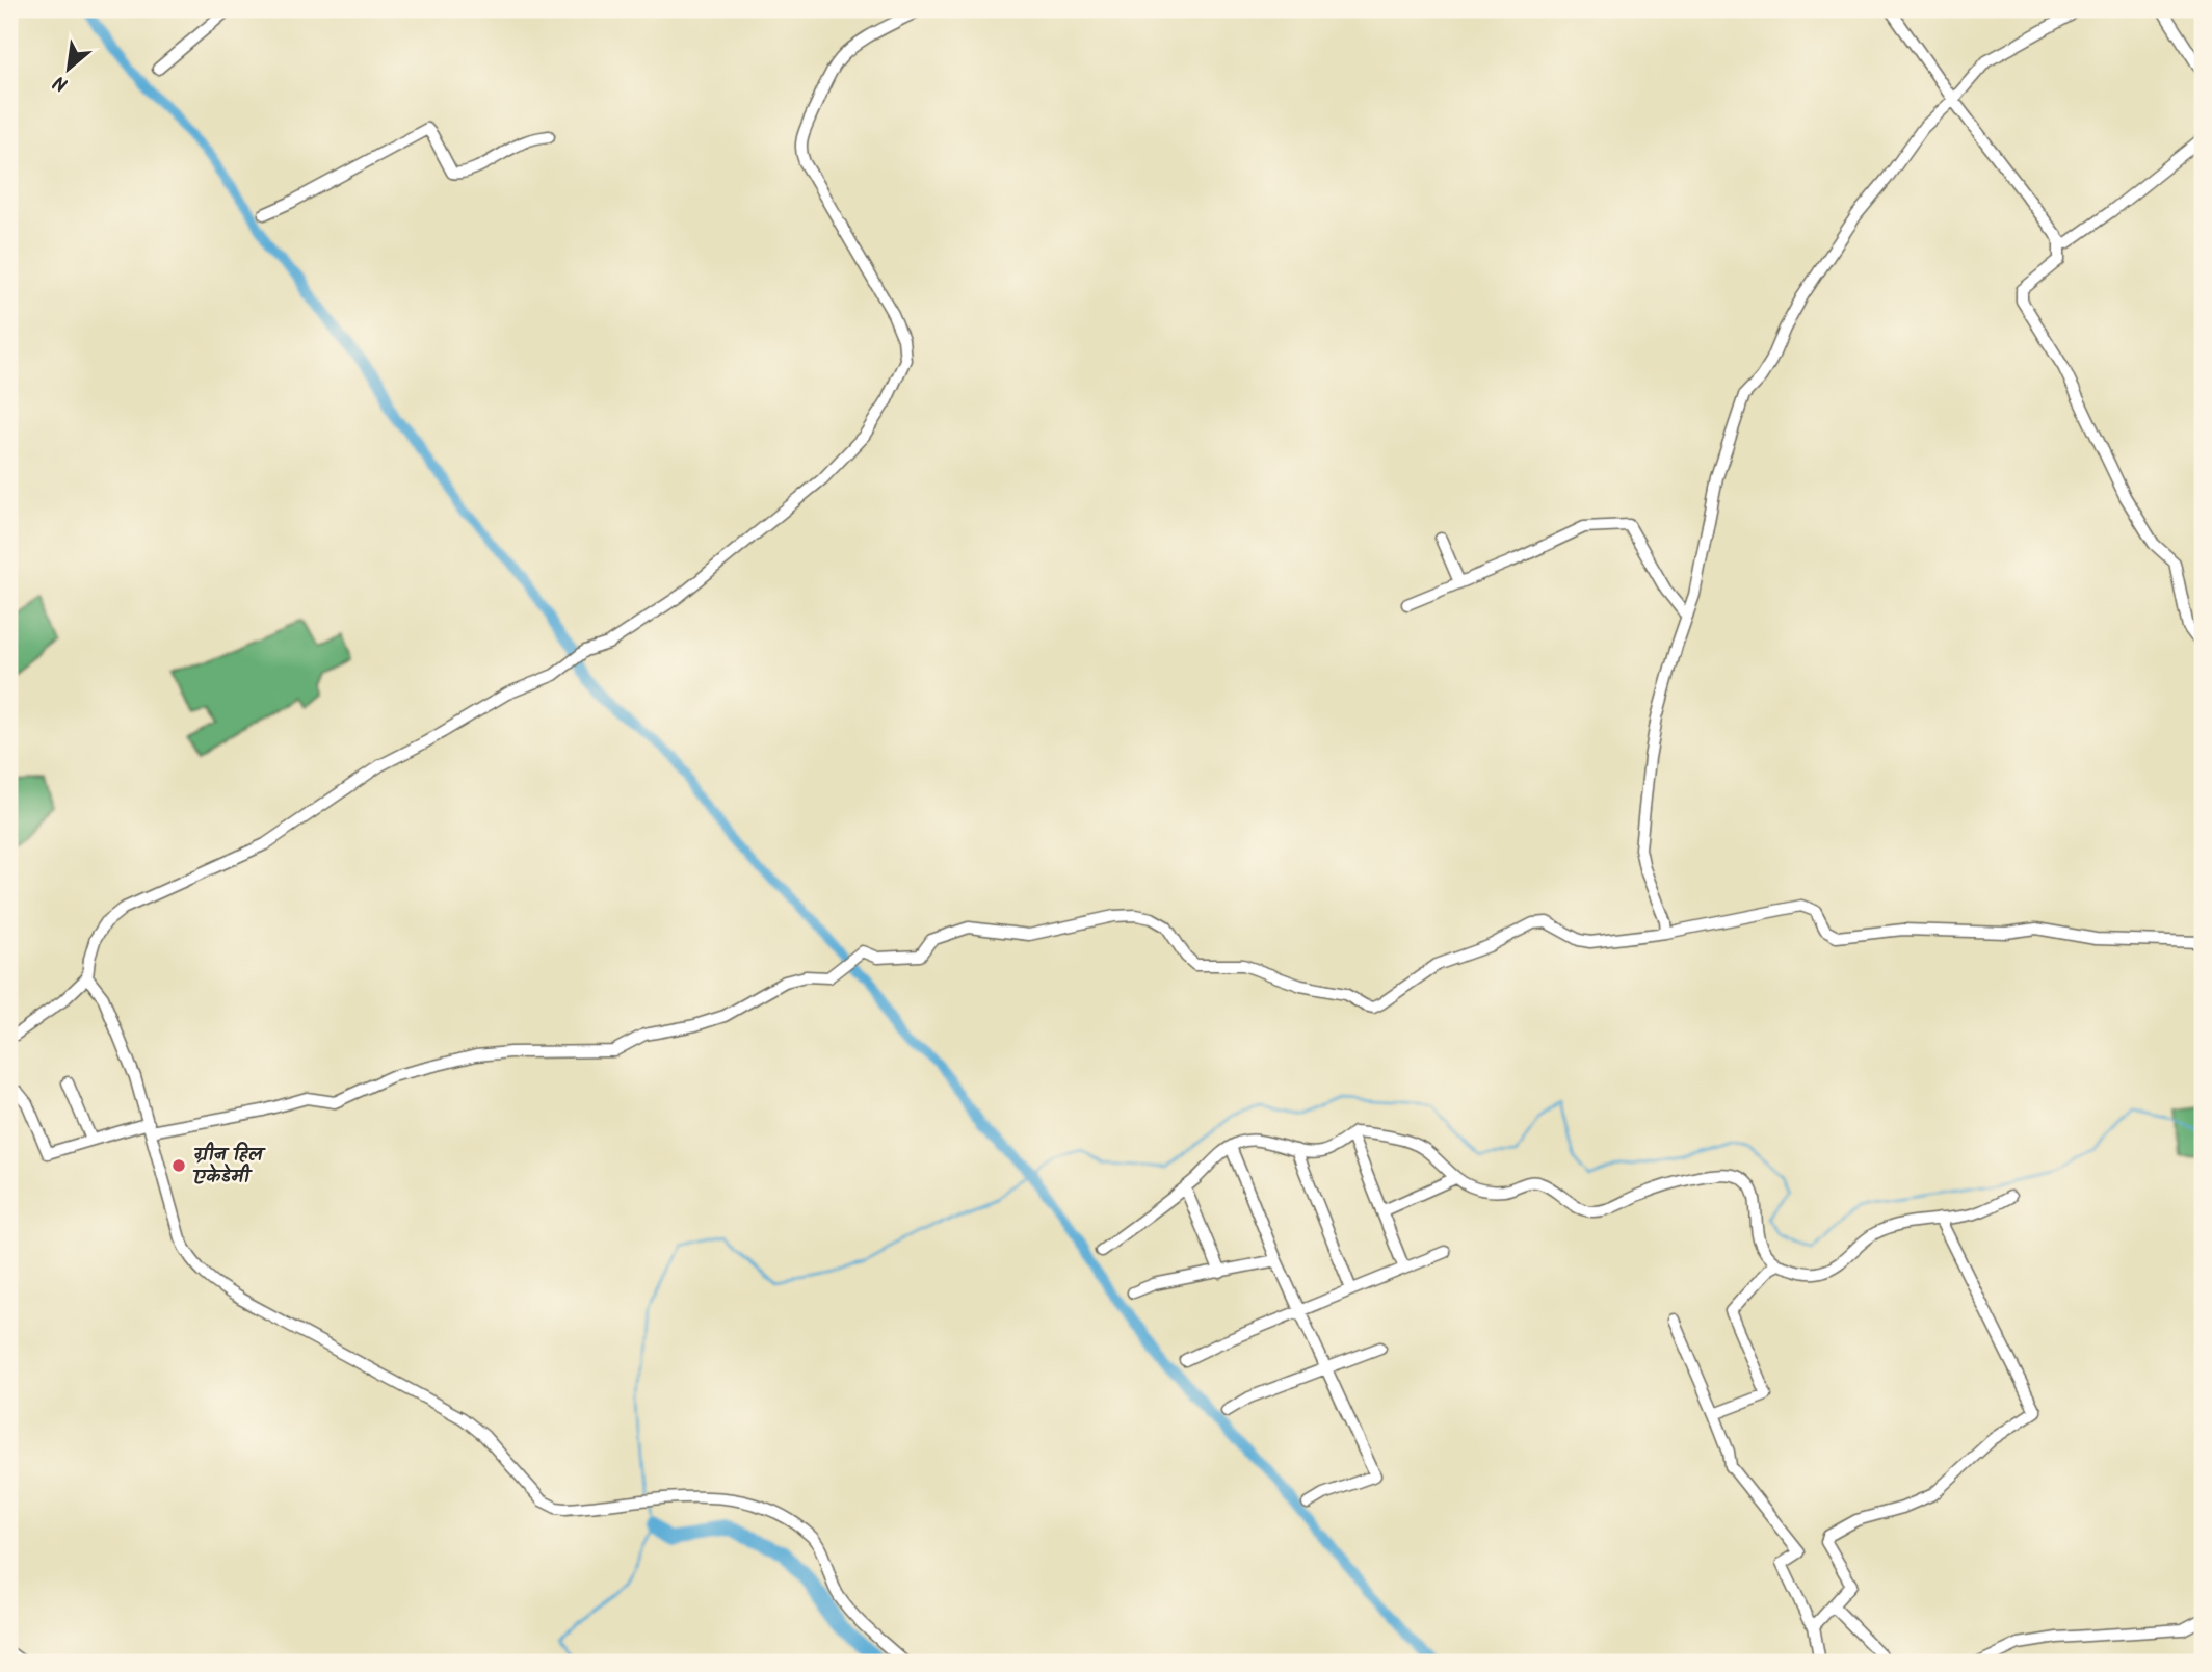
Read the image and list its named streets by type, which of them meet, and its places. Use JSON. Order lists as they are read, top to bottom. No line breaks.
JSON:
{"places":["ग्रीन हिल एकेडेमी"],"north":"bottom left"}
